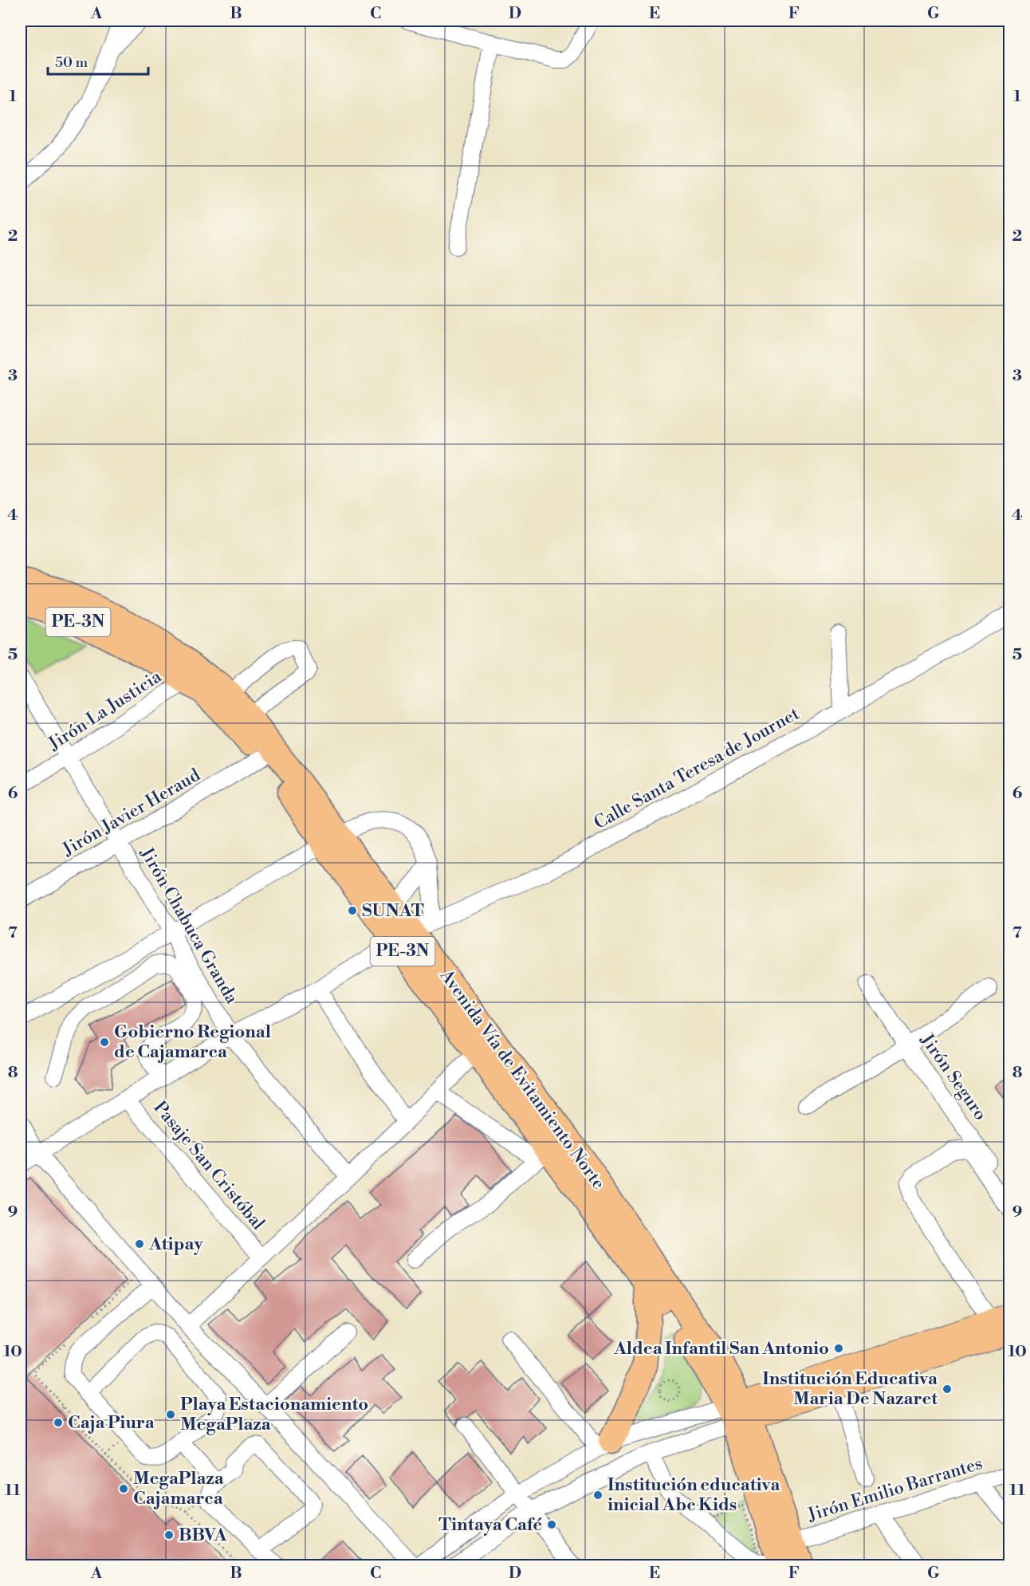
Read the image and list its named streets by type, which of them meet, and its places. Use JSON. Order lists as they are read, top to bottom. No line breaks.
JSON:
{"streets":{"highway":["PE-3N","Avenida Vía de Evitamiento Norte"],"street":["Jirón La Justicia","Calle Santa Teresa de Journet","Jirón Javier Heraud","Jirón Chabuca Granda","Jirón Seguro","Pasaje San Cristóbal","Jirón Emilio Barrantes"]},"crossings":[["PE-3N","Avenida Vía de Evitamiento Norte"],["PE-3N","Jirón Emilio Barrantes"],["Jirón La Justicia","Jirón Chabuca Granda"],["Jirón La Justicia","Avenida Vía de Evitamiento Norte"],["Calle Santa Teresa de Journet","Jirón Chabuca Granda"],["Calle Santa Teresa de Journet","Avenida Vía de Evitamiento Norte"],["Calle Santa Teresa de Journet","Pasaje San Cristóbal"],["Jirón Javier Heraud","Jirón Chabuca Granda"],["Jirón Javier Heraud","Avenida Vía de Evitamiento Norte"]],"places":["SUNAT","Gobierno Regional de Cajamarca","Atipay","Aldea Infantil San Antonio","Institución Educativa Maria De Nazaret","Playa Estacionamiento MegaPlaza","Caja Piura","MegaPlaza Cajamarca","Institución educativa inicial Abc Kids","Tintaya Café","BBVA"],"scale_bar":"50 m","grid":{"columns":["A","B","C","D","E","F","G"],"rows":["1","2","3","4","5","6","7","8","9","10","11"]}}
